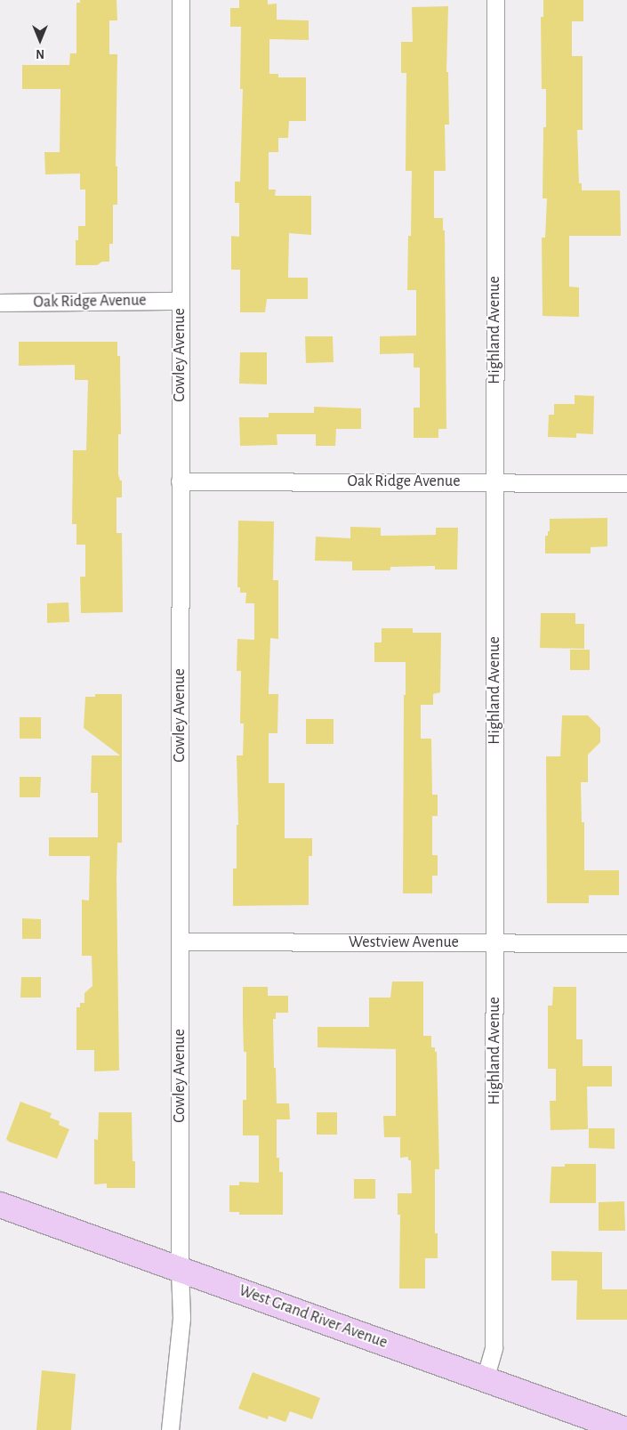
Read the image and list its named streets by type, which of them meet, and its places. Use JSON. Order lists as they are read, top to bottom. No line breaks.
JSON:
{"streets":{"main road":["West Grand River Avenue"],"street":["Oak Ridge Avenue","Highland Avenue","Cowley Avenue","Westview Avenue"]},"crossings":[["Oak Ridge Avenue","Highland Avenue"],["Oak Ridge Avenue","Cowley Avenue"],["Highland Avenue","Westview Avenue"],["Highland Avenue","West Grand River Avenue"],["Cowley Avenue","Westview Avenue"],["Cowley Avenue","West Grand River Avenue"]],"north":"bottom"}
